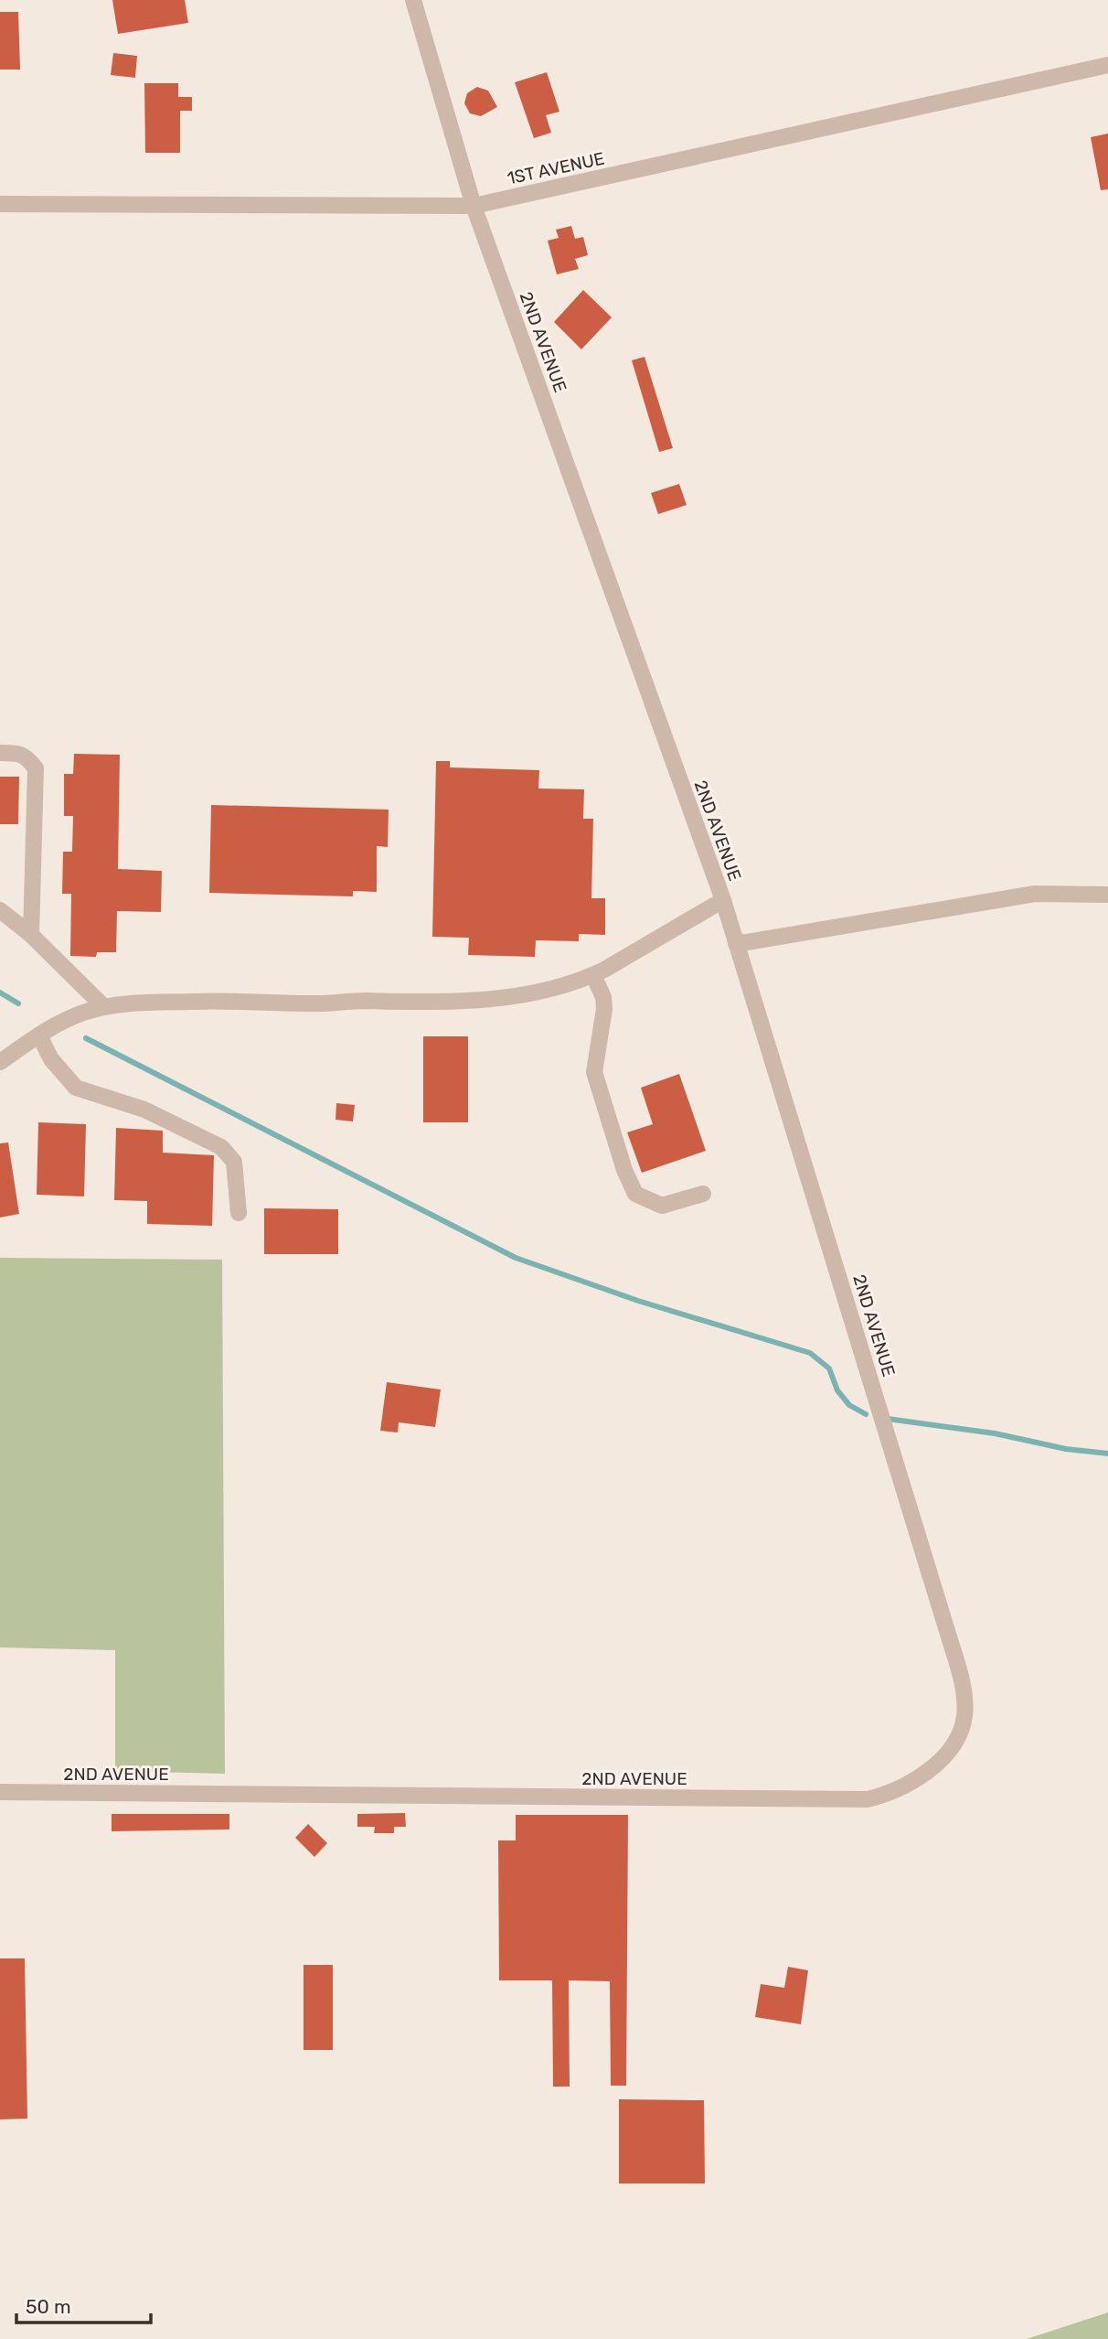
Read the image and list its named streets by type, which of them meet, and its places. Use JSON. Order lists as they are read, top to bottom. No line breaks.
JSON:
{"streets":{"street":["1ST AVENUE","2ND AVENUE"]},"crossings":[["1ST AVENUE","2ND AVENUE"]],"scale_bar":"50 m"}
